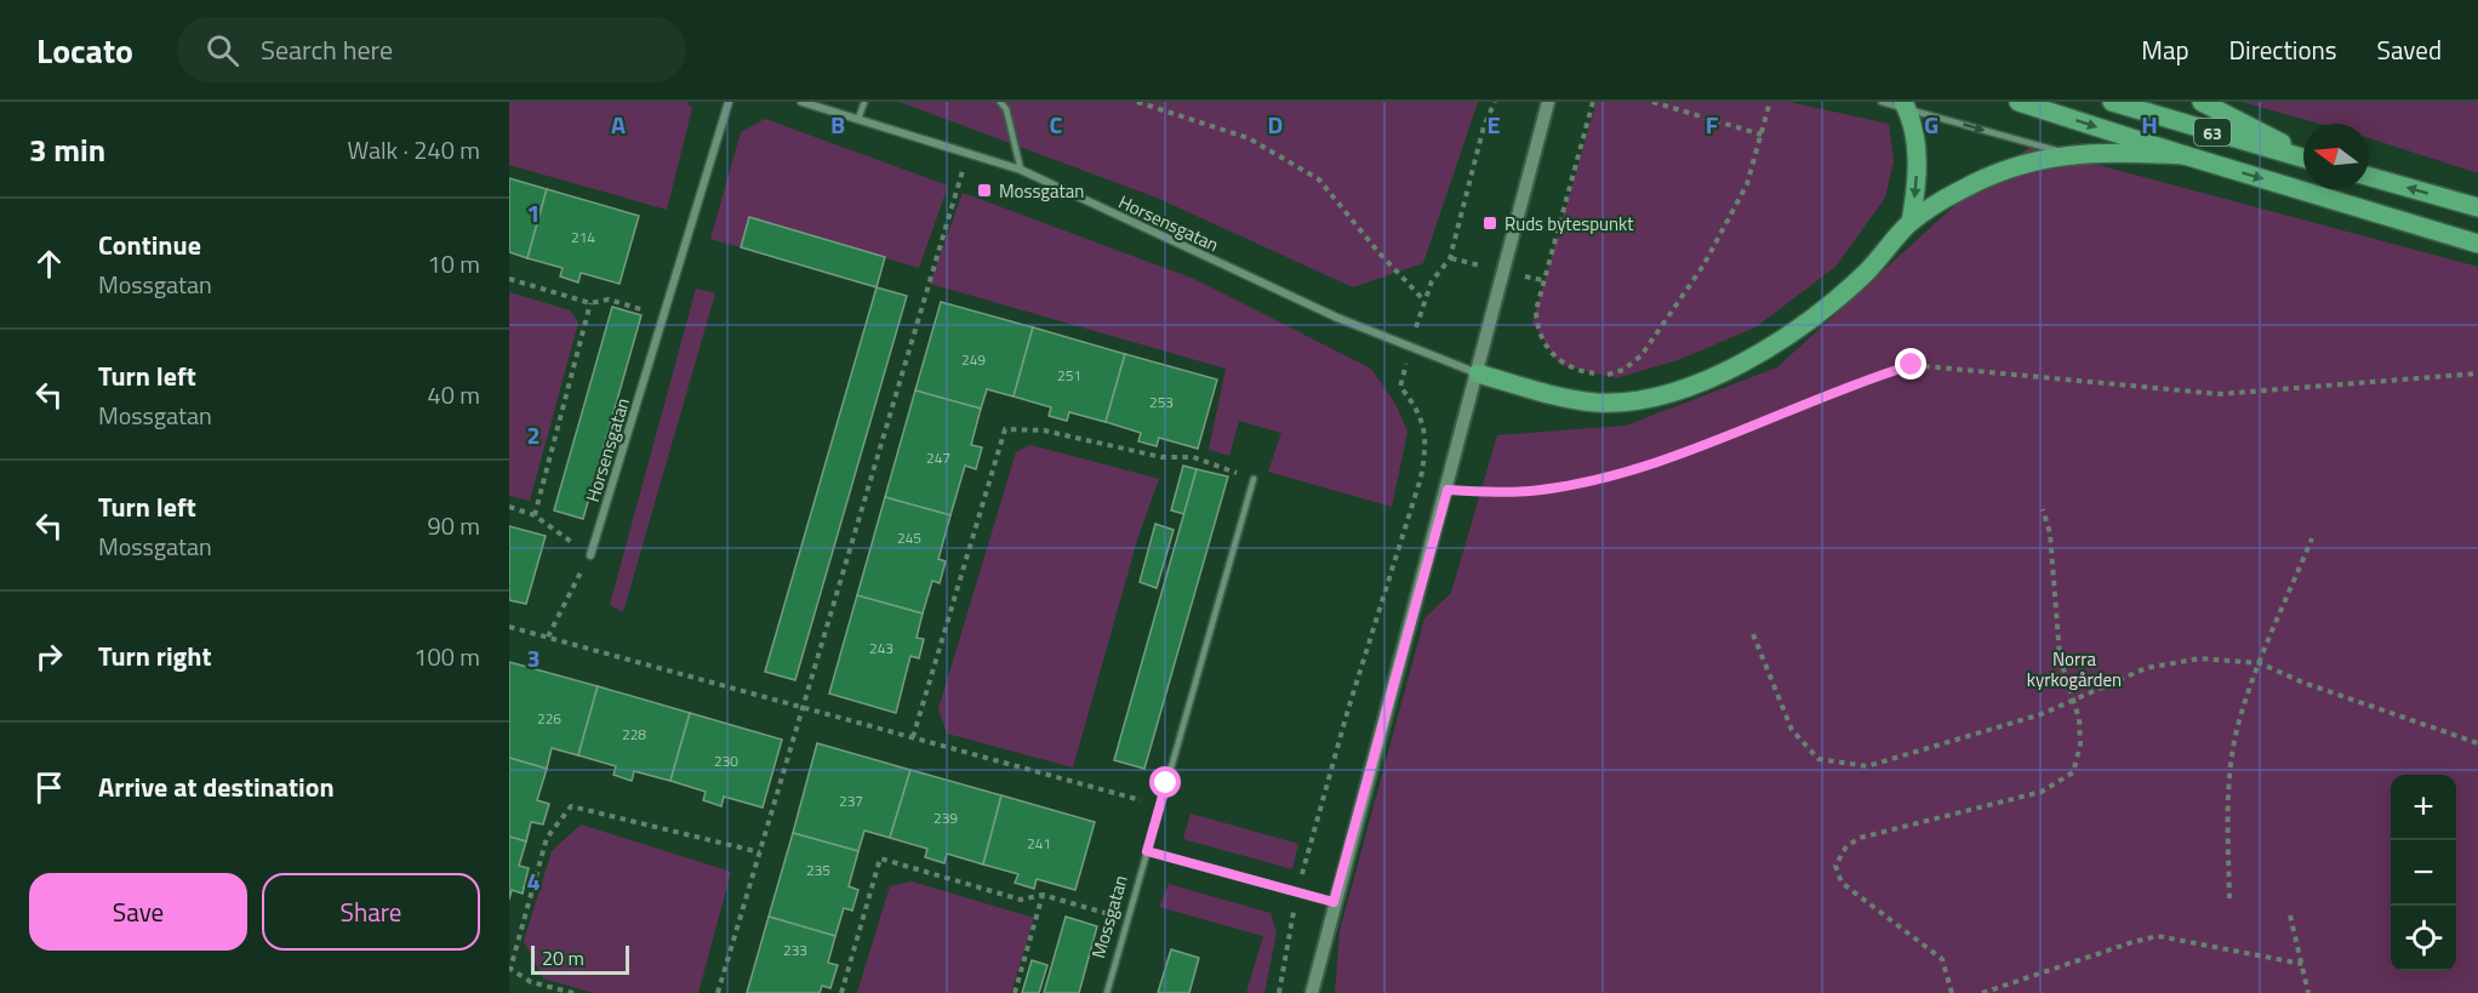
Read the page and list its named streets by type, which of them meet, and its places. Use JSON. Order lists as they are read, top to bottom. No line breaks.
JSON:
{"streets":{"main road":["63"],"street":["Horsensgatan"],"lane":["Mossgatan"]},"parks":["Norra kyrkogården"],"places":{"transit":["Mossgatan","Ruds bytespunkt"]},"house_numbers":["214","249","251","253","247","245","243","226","228","230","237","239","241","235","233"],"scale_bar":"20 m","north":"left","page":{"header":"Locato","search":"Search here","nav":["Map","Directions","Saved"],"heading":["3 min","Walk · 240 m"],"list":[["Continue","Mossgatan","10 m"],["Turn left","Mossgatan","40 m"],["Turn left","Mossgatan","90 m"],["Turn right","100 m"],"Arrive at destination"],"map_buttons":["+","−"],"buttons":["Save","Share"],"scale":"20 m"},"grid":{"columns":["A","B","C","D","E","F","G","H"],"rows":["1","2","3","4"]}}
